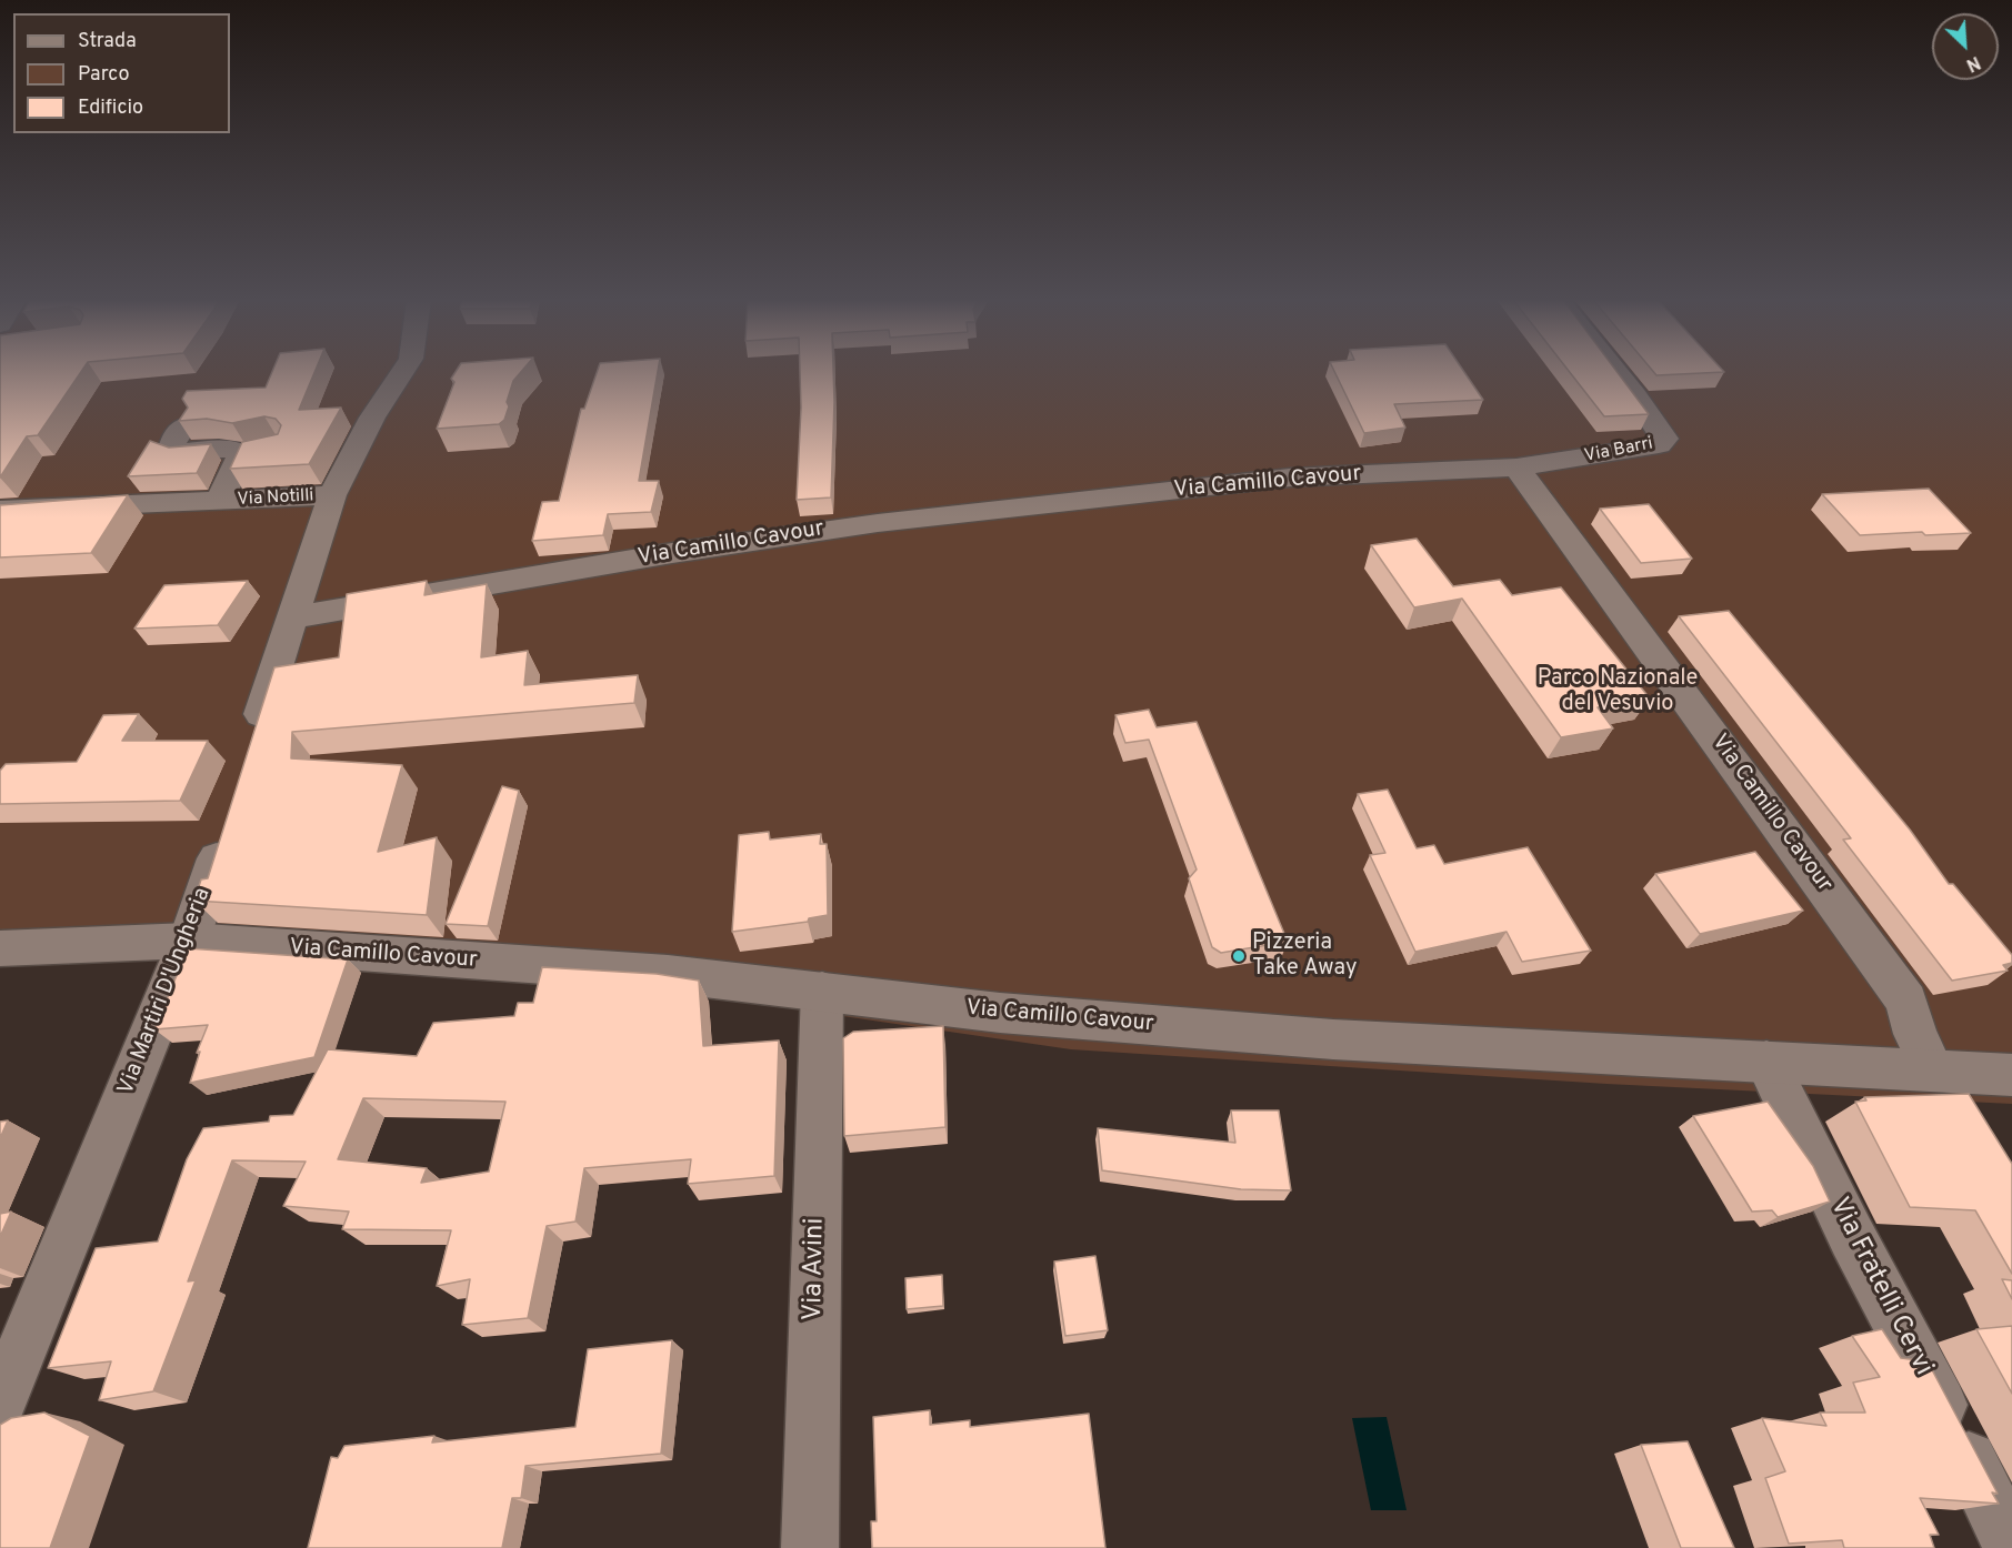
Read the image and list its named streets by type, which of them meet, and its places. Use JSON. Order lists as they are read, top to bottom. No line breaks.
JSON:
{"streets":{"street":["Via Barri","Via Camillo Cavour","Via Notilli","Via Martiri D'Ungheria","Via Avini","Via Fratelli Cervi"]},"crossings":[["Via Barri","Via Camillo Cavour"],["Via Camillo Cavour","Via Martiri D'Ungheria"],["Via Camillo Cavour","Via Avini"],["Via Camillo Cavour","Via Fratelli Cervi"]],"parks":["Parco Nazionale del Vesuvio"],"places":["Pizzeria Take Away"],"legend":["Strada","Parco","Edificio"],"north":"bottom right"}
